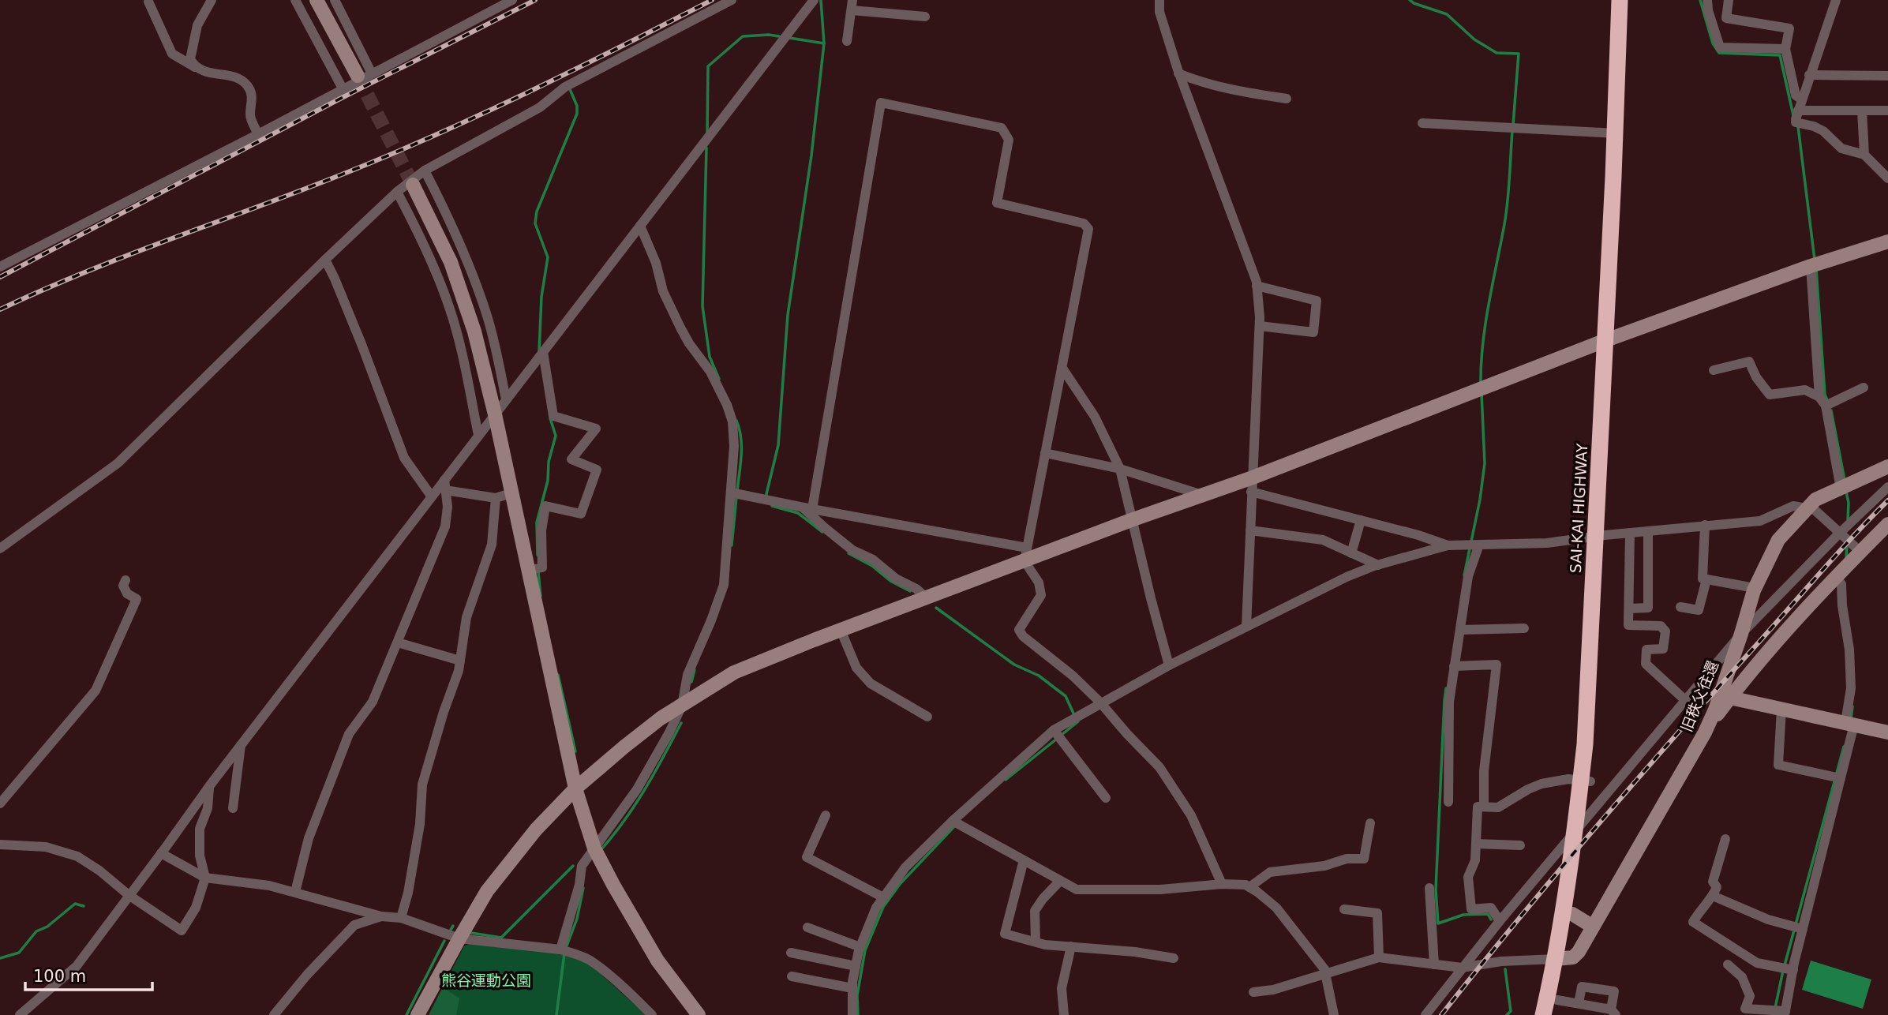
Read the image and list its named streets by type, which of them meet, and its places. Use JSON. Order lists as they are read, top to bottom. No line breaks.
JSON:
{"streets":{"highway":["SAI-KAI HIGHWAY"],"street":["旧秩父往還"]},"crossings":[["SAI-KAI HIGHWAY","旧秩父往還"]],"parks":["熊谷運動公園"],"scale_bar":"100 m"}
